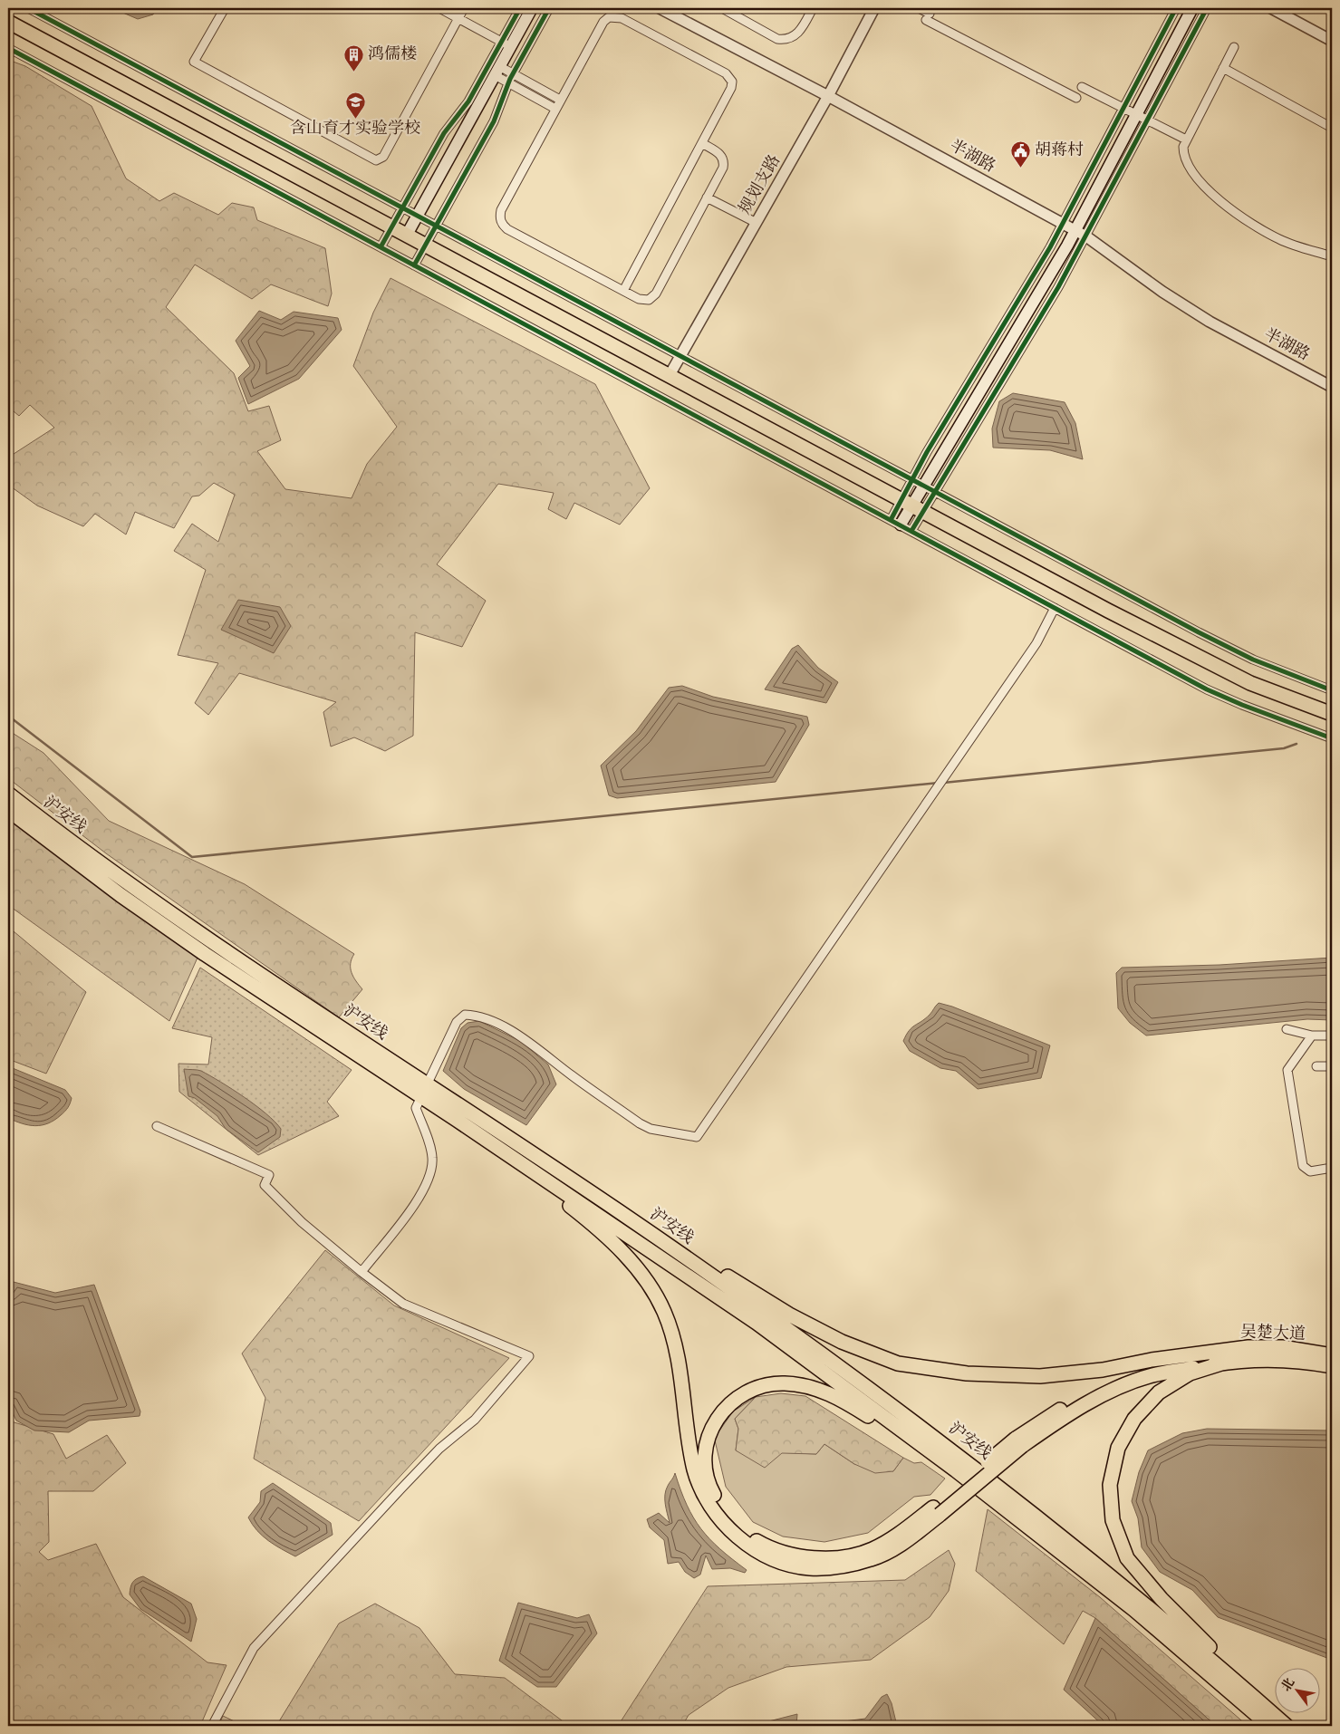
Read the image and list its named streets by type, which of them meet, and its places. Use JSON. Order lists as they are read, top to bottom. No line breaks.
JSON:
{"streets":{"main road":["沪安线","吴楚大道"],"street":["半湖路","规划支路"]},"crossings":[["半湖路","规划支路"]],"places":{"building":["鸿儒楼"],"school or university":["含山育才实验学校"],"public building":["胡蒋村"]},"north":"top left"}
